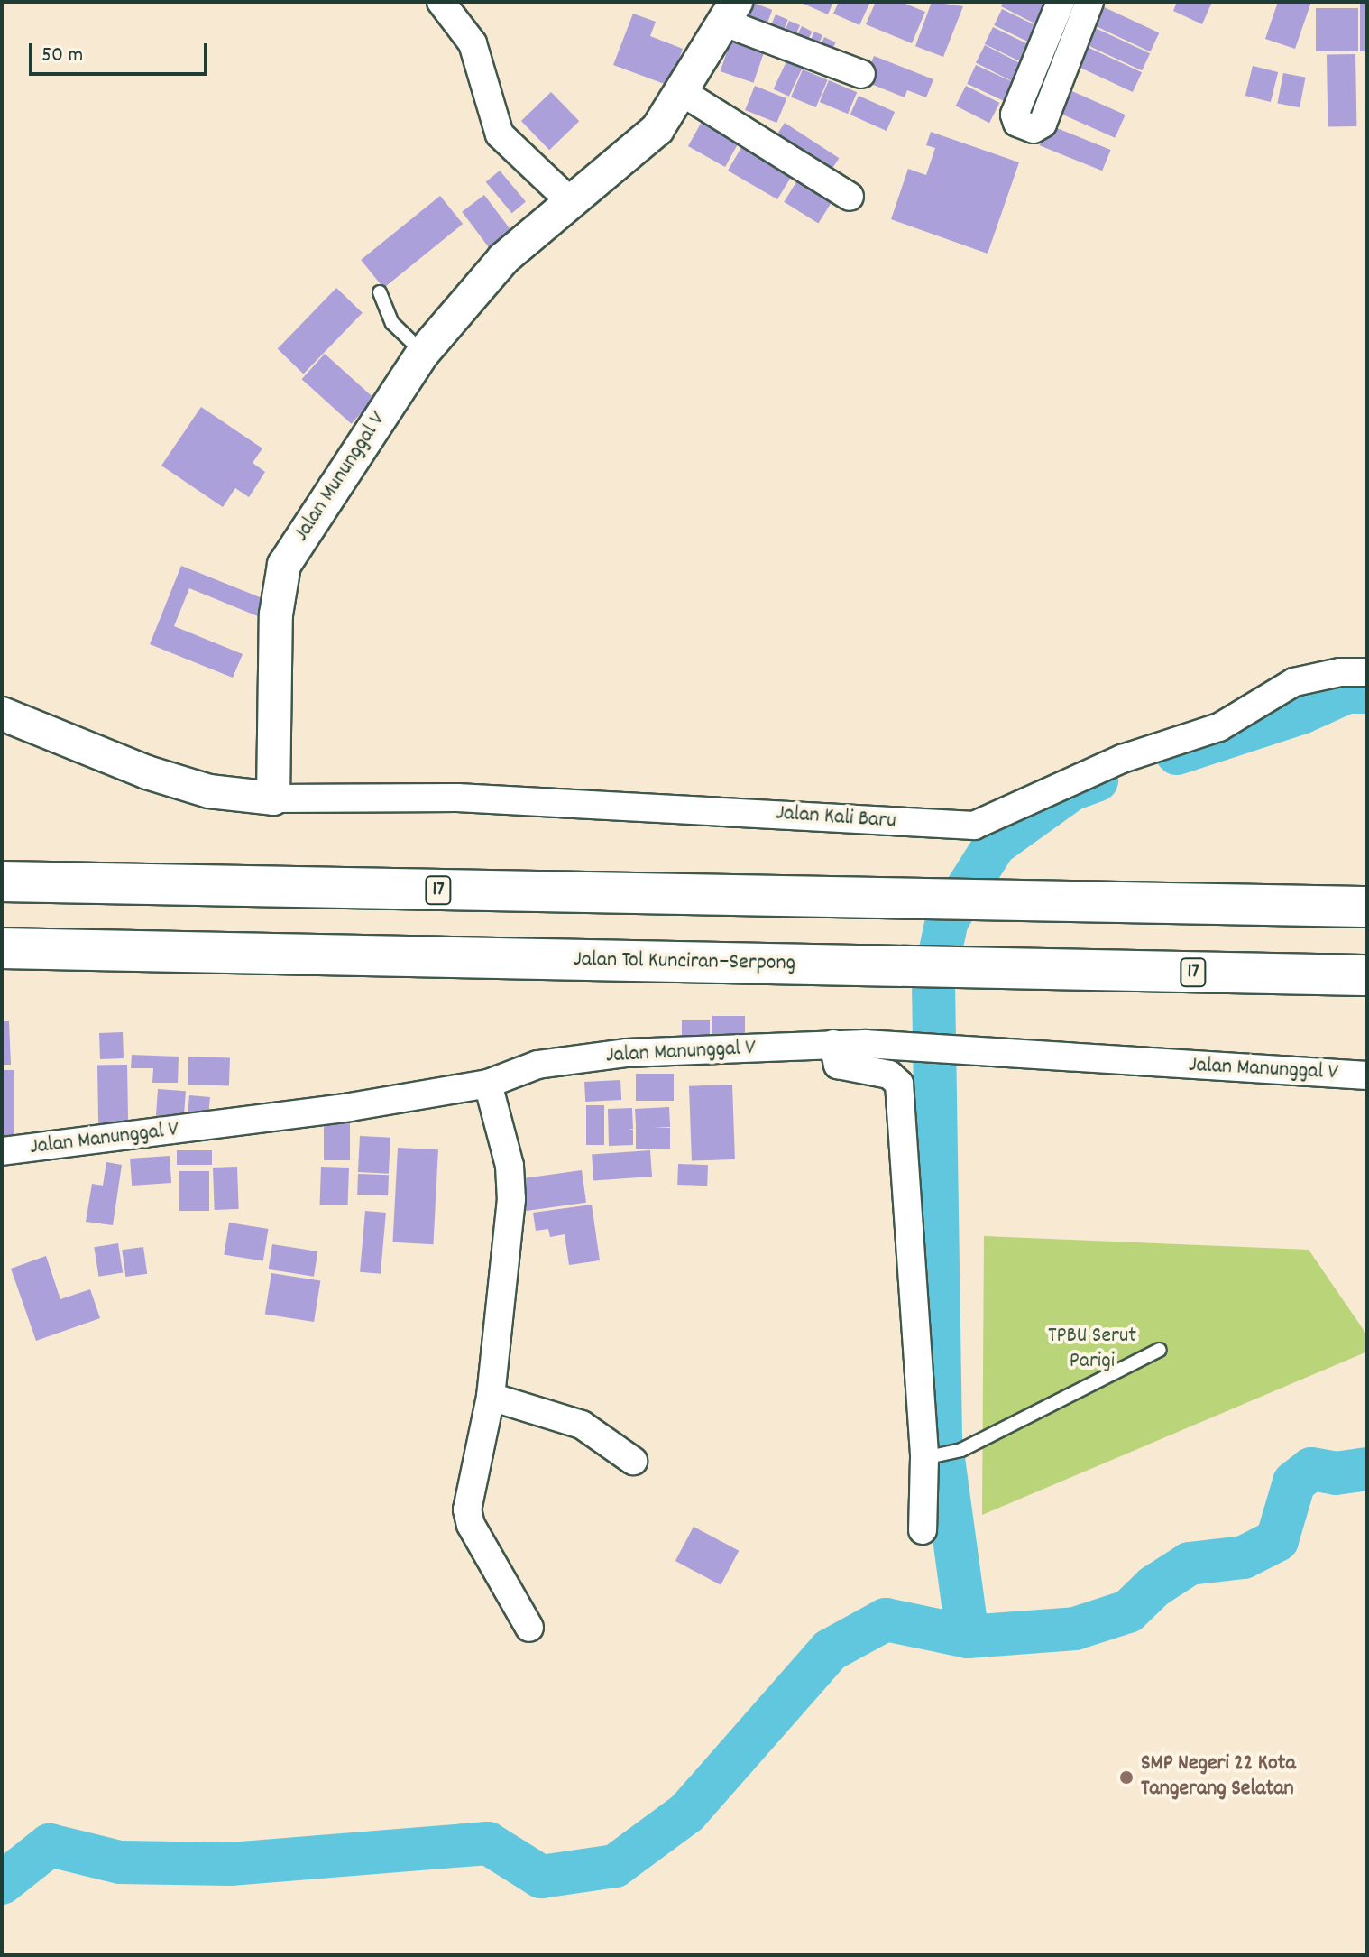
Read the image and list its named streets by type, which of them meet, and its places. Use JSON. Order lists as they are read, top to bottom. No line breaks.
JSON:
{"streets":{"highway":["17","Jalan Tol Kunciran–Serpong"],"street":["Jalan Mununggal V","Jalan Kali Baru","Jalan Manunggal V"]},"crossings":[["Jalan Mununggal V","Jalan Kali Baru"]],"parks":["TPBU Serut Parigi"],"places":["SMP Negeri 22 Kota Tangerang Selatan"],"scale_bar":"50 m"}
